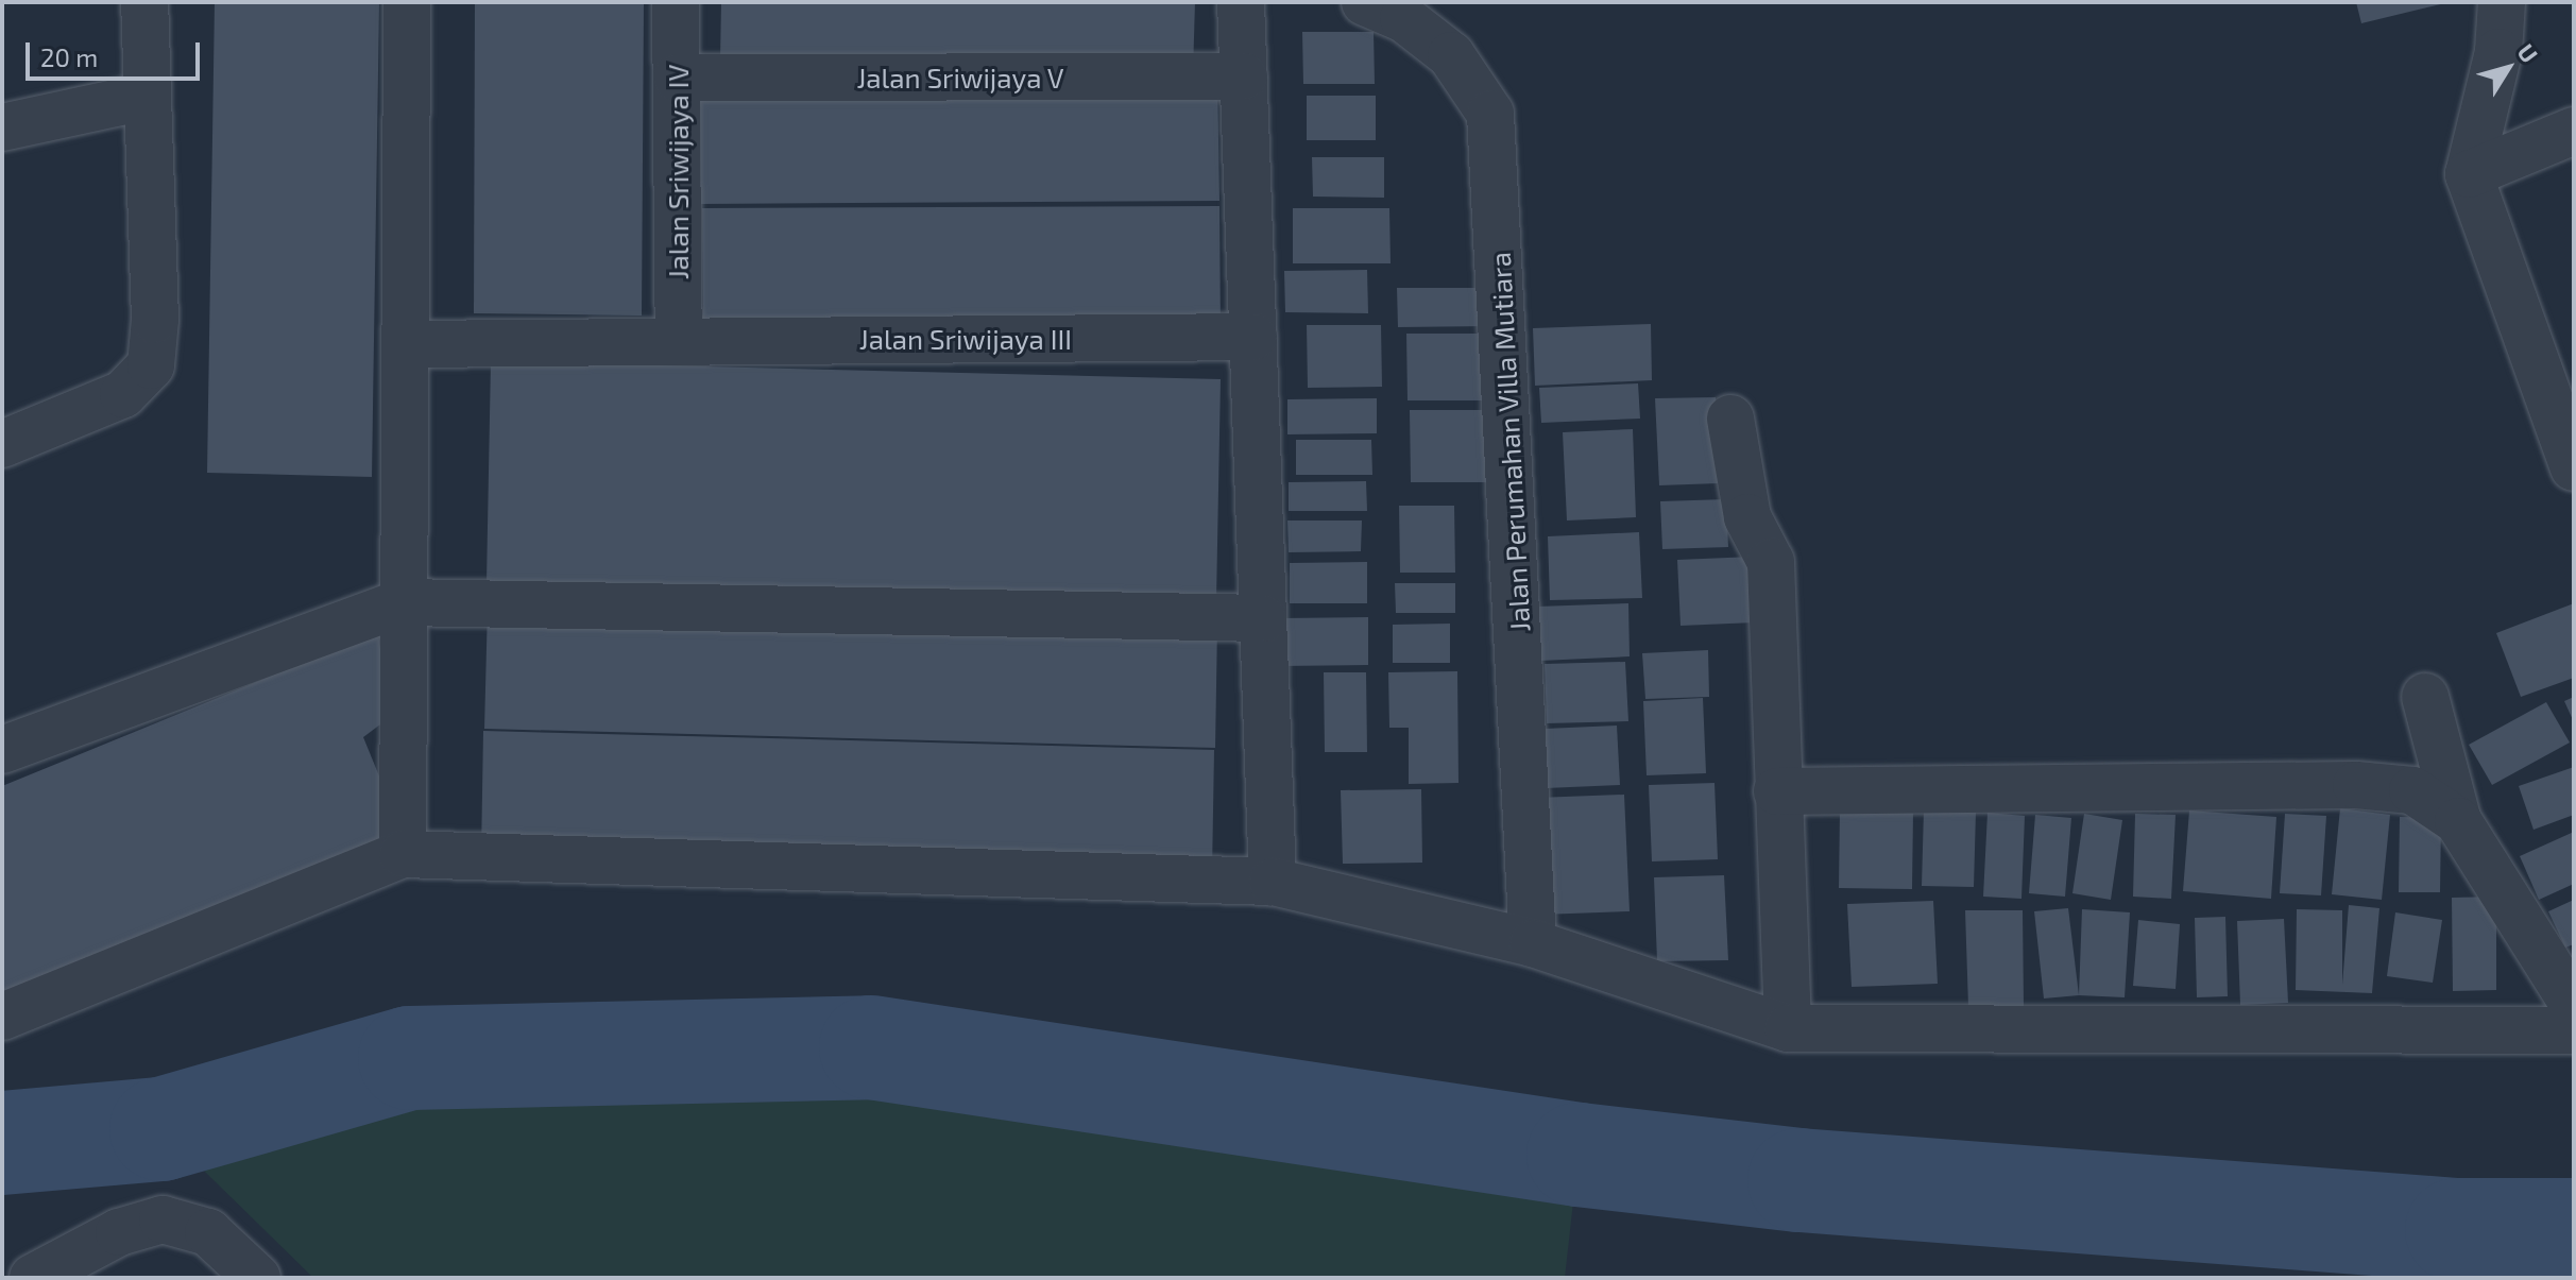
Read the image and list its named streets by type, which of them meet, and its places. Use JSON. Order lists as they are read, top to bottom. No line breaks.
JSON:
{"streets":{"street":["Jalan Sriwijaya V","Jalan Sriwijaya IV","Jalan Sriwijaya III","Jalan Perumahan Villa Mutiara"]},"crossings":[["Jalan Sriwijaya V","Jalan Sriwijaya IV"],["Jalan Sriwijaya IV","Jalan Sriwijaya III"]],"scale_bar":"20 m","north":"top right"}
